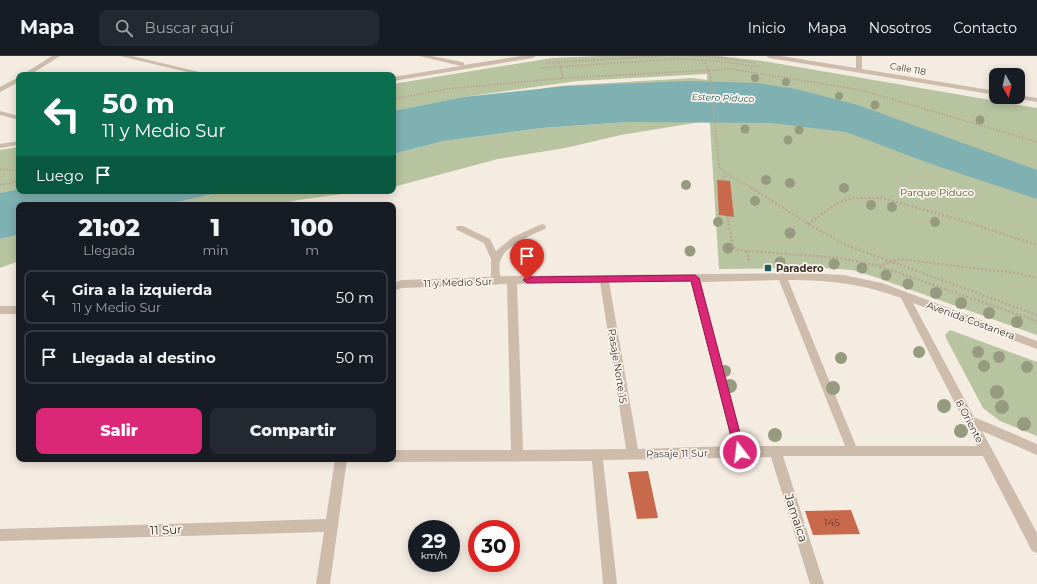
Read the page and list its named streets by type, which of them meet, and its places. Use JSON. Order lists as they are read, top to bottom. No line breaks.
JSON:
{"streets":{"street":["Calle 118","11 y Medio Sur","Avenida Costanera","Pasaje Norte 15","8 Oriente","Pasaje 11 Sur","Jamaica","11 Sur"]},"crossings":[["11 y Medio Sur","Avenida Costanera"],["11 y Medio Sur","Pasaje Norte 15"],["11 y Medio Sur","8 Oriente"],["Avenida Costanera","8 Oriente"],["Pasaje Norte 15","Pasaje 11 Sur"],["8 Oriente","Pasaje 11 Sur"],["Pasaje 11 Sur","Jamaica"]],"water":["Estero Piduco"],"parks":["Parque Piduco"],"places":{"transit":["Paradero"]},"house_numbers":["145"],"north":"bottom","page":{"header":"Mapa","search":"Buscar aquí","nav":["Inicio","Mapa","Nosotros","Contacto"],"turn":["50 m","11 y Medio Sur"],"then":"Luego","eta":["21:02","Llegada","1","min","100","m"],"list":[{"name":"Gira a la izquierda","note":"11 y Medio Sur","value":"50 m"},{"name":"Llegada al destino","value":"50 m"}],"buttons":["Salir","Compartir"],"speed":"29 km/h","limit":"30"}}
